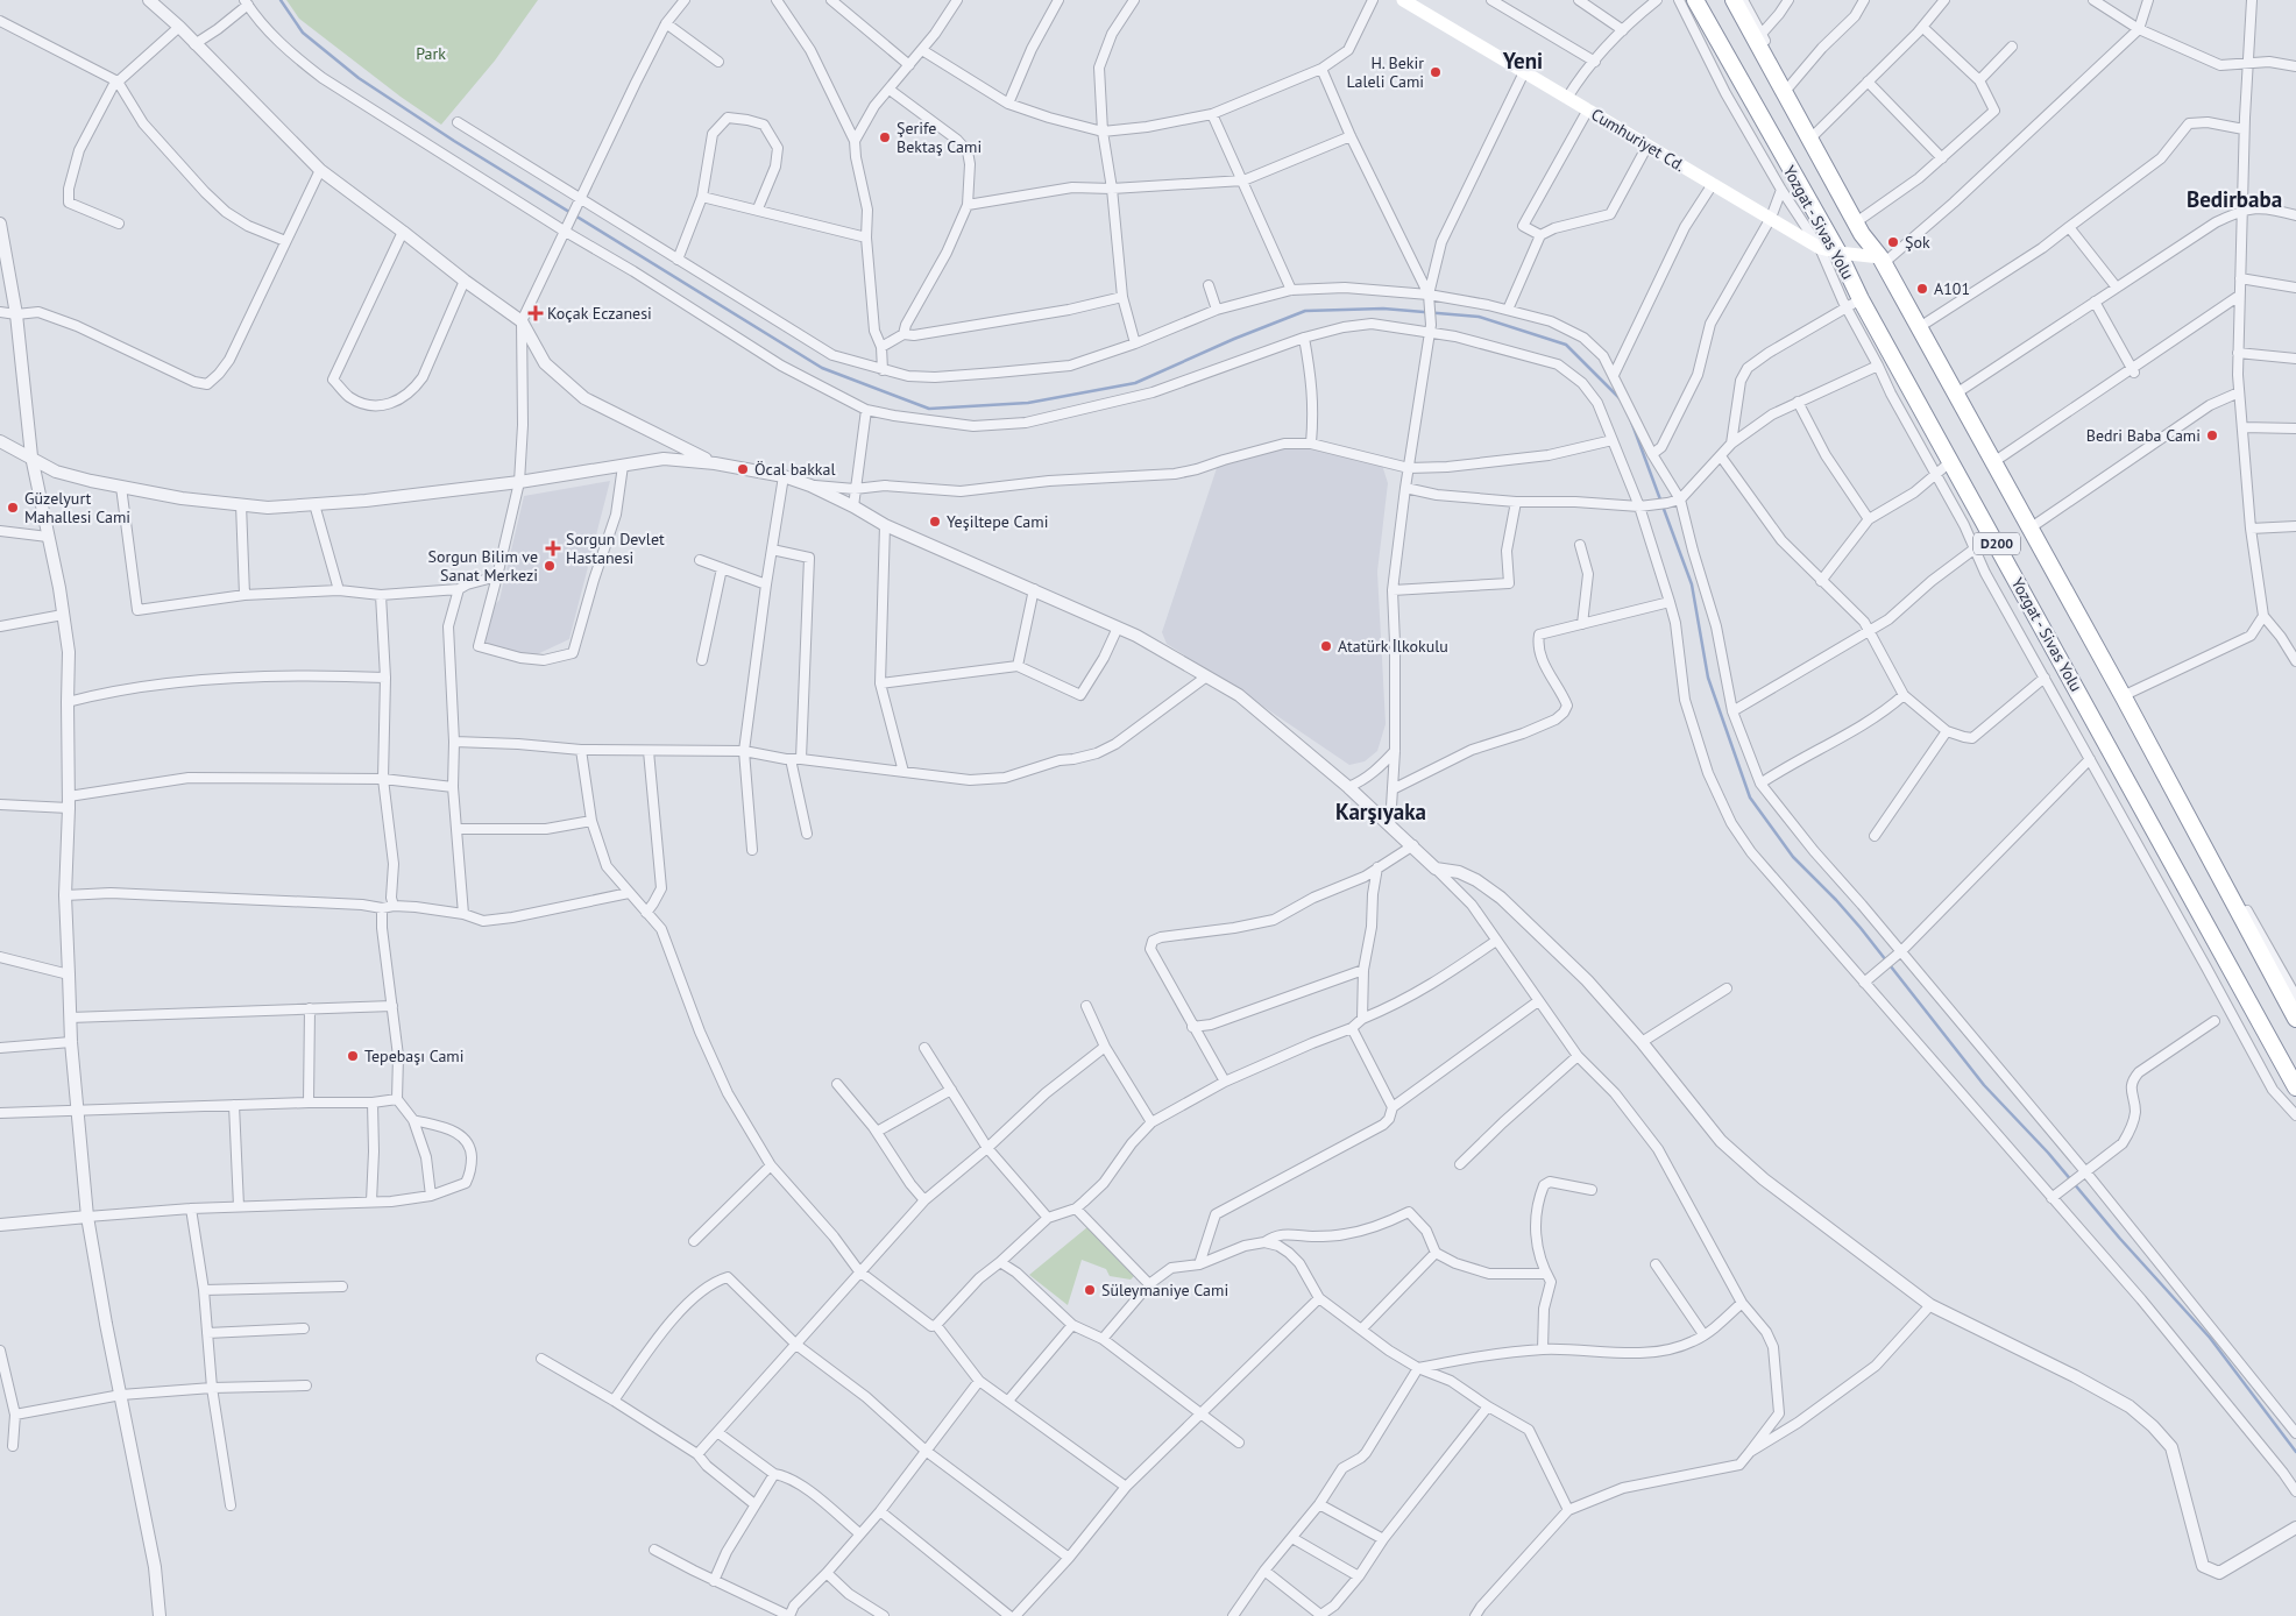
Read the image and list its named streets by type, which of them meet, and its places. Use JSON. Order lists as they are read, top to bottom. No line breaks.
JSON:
{"streets":{"highway":["Yozgat - Sivas Yolu","D200"],"main road":["Cumhuriyet Cd."]},"crossings":[["Cumhuriyet Cd.","Yozgat - Sivas Yolu"]],"districts":["Yeni","Bedirbaba","Karşıyaka"],"parks":["Park"],"places":{"other":["H. Bekir Laleli Cami","Şerife Bektaş Cami","Şok","A101","Bedri Baba Cami","Öcal bakkal","Güzelyurt Mahallesi Cami","Yeşiltepe Cami","Sorgun Bilim ve Sanat Merkezi","Atatürk İlkokulu","Tepebaşı Cami","Süleymaniye Cami"],"health":["Koçak Eczanesi","Sorgun Devlet Hastanesi"]}}
